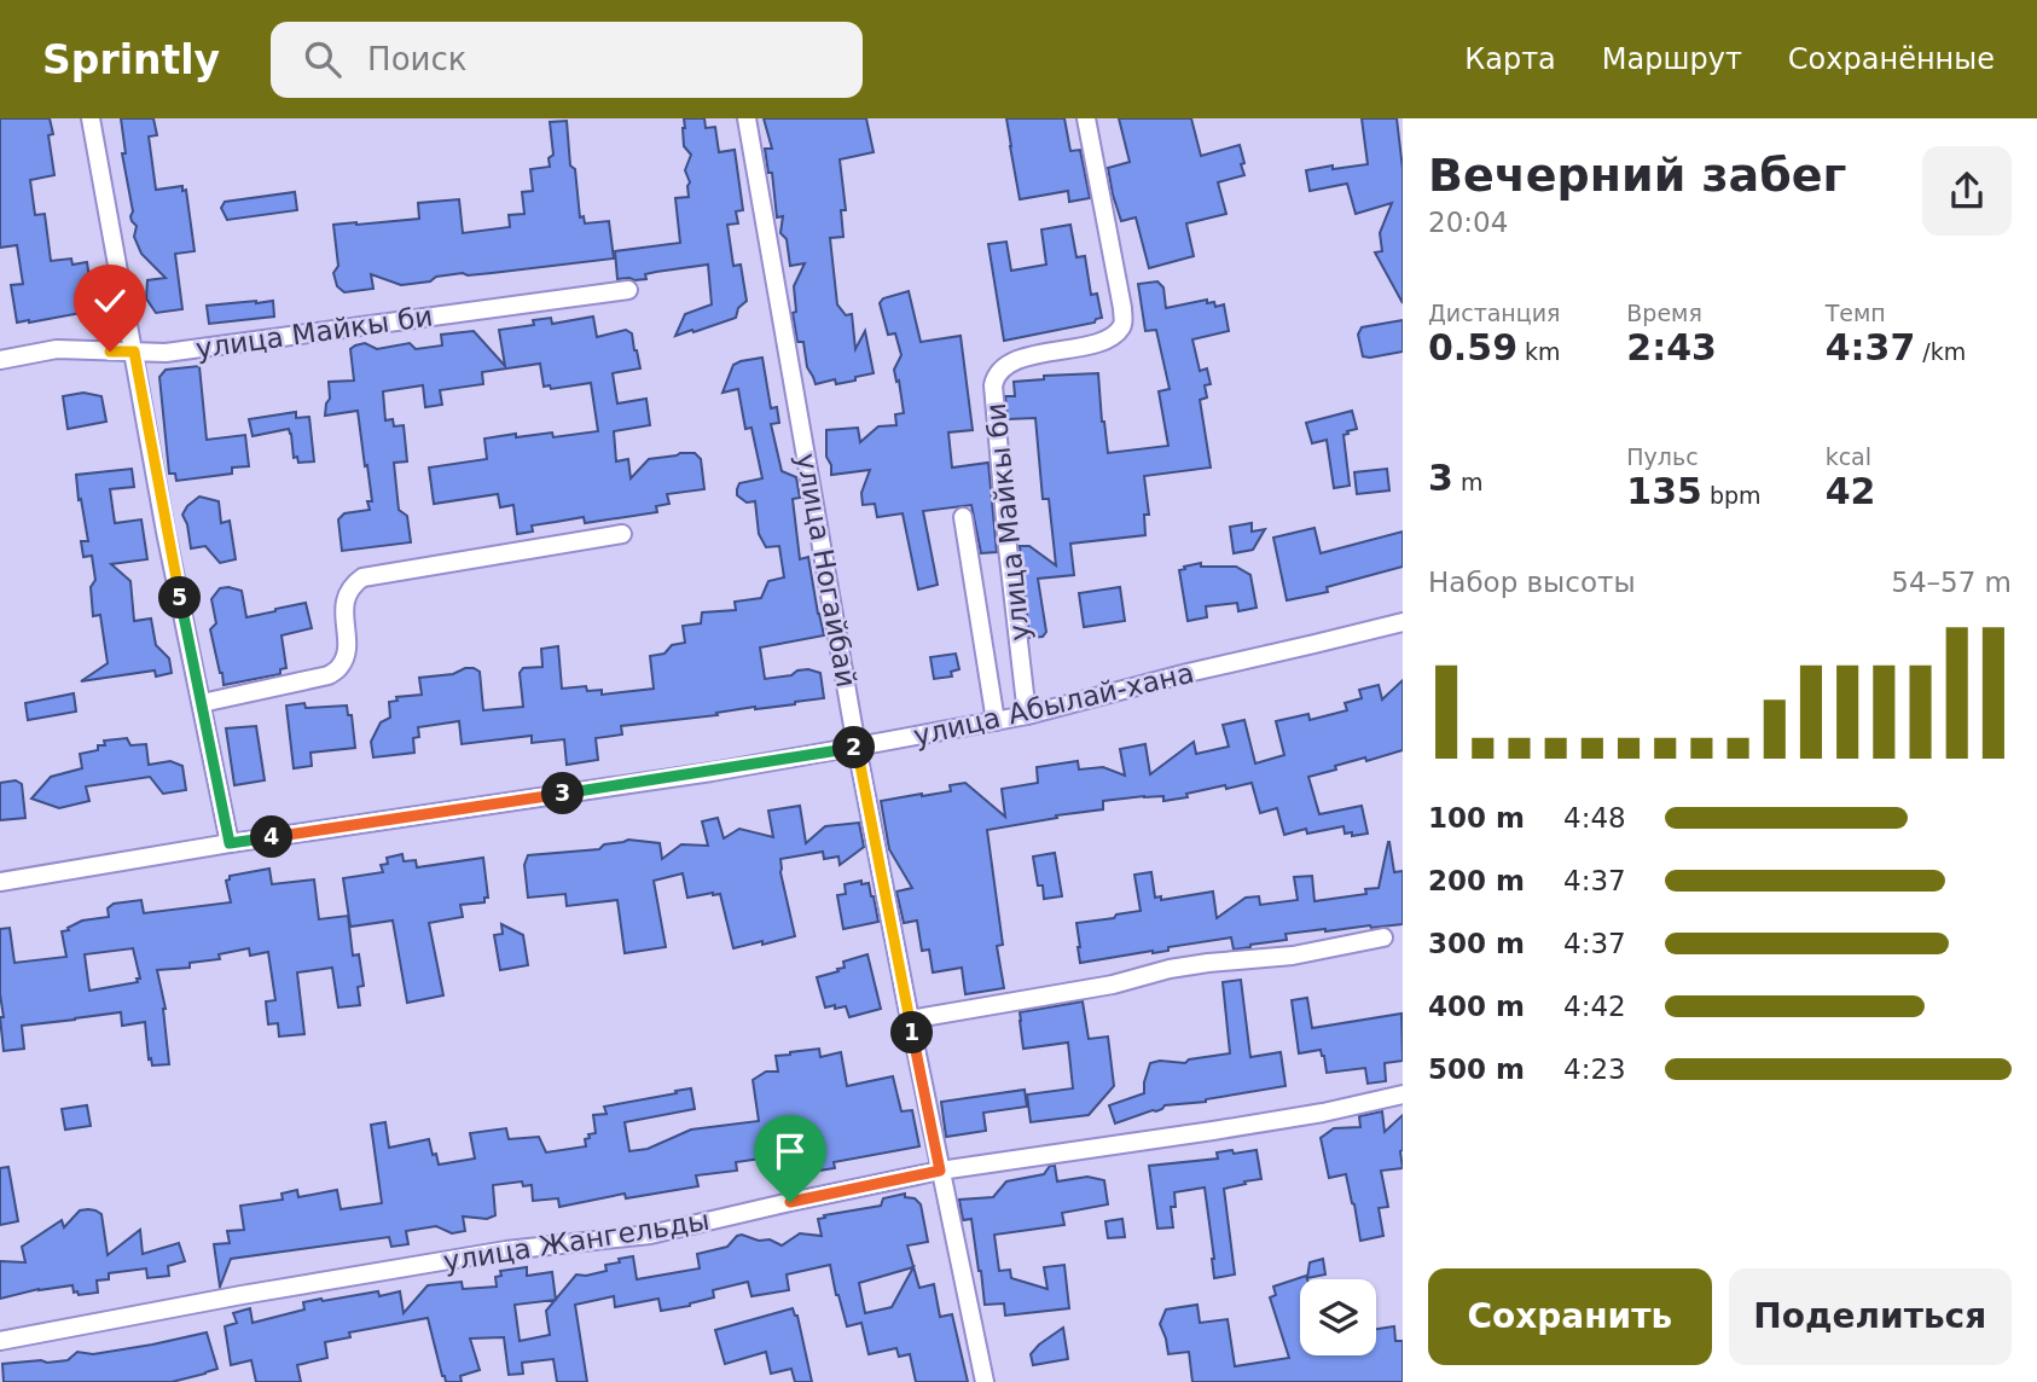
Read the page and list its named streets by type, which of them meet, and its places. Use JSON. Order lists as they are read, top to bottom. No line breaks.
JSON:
{"streets":{"street":["улица Майкы би","улица Ногайбай","улица Абылай-хана","улица Жангельды"]},"crossings":[["улица Майкы би","улица Абылай-хана"],["улица Ногайбай","улица Абылай-хана"],["улица Ногайбай","улица Жангельды"]],"page":{"header":"Sprintly","search":"Поиск","nav":["Карта","Маршрут","Сохранённые"],"heading":["Вечерний забег","20:04"],"stats":[["Дистанция","0.59 km"],["Время","2:43"],["Темп","4:37 /km"],["3 m"],["Пульс","135 bpm"],["kcal","42"]],"chart":["Набор высоты","54–57 m"],"pins":["5","2","3","4","1"],"list":[{"name":"100 m","note":"4:48"},{"name":"200 m","note":"4:37"},{"name":"300 m","note":"4:37"},{"name":"400 m","note":"4:42"},{"name":"500 m","note":"4:23"}],"buttons":["Сохранить","Поделиться"]}}
